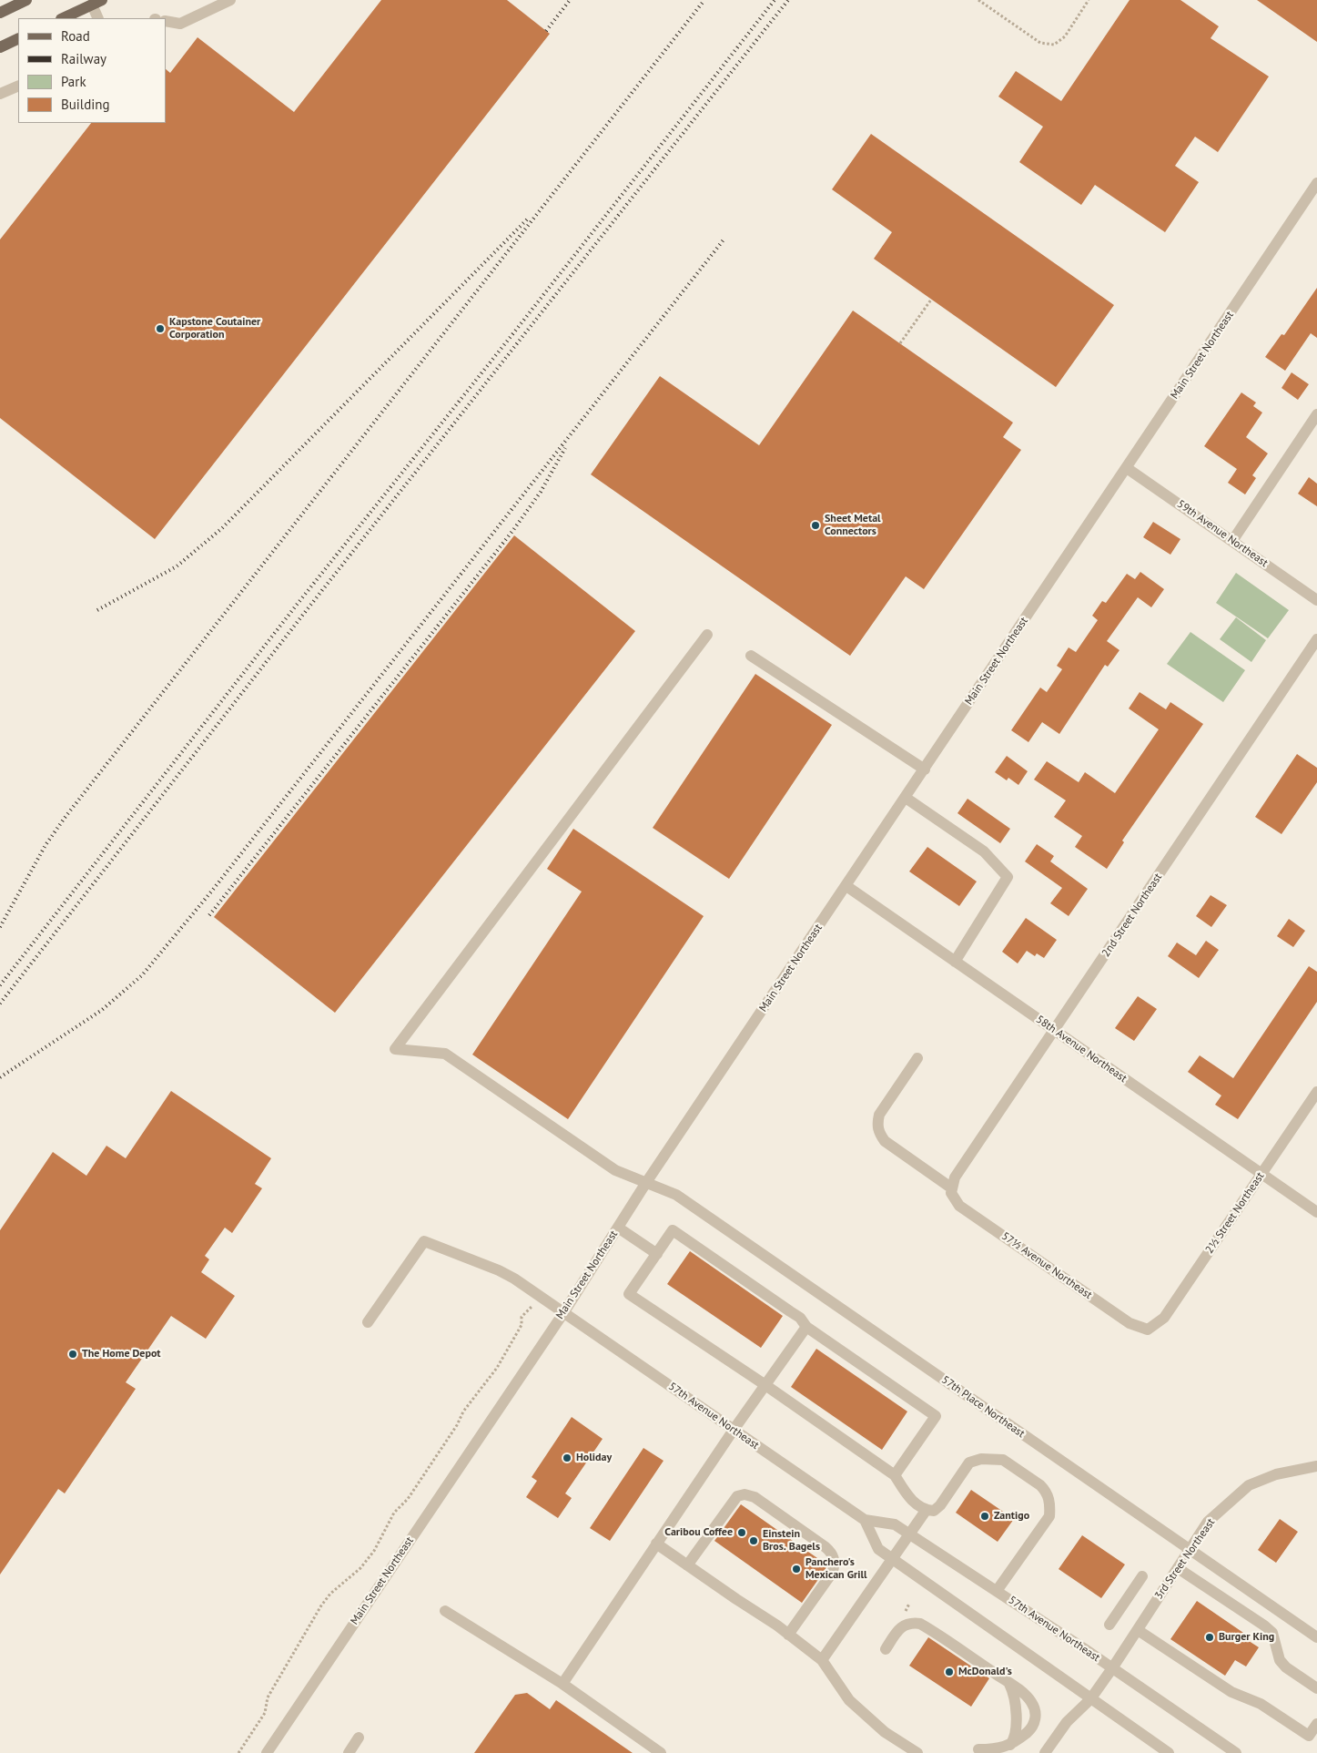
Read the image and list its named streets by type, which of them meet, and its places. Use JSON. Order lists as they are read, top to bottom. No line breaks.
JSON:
{"streets":{"street":["Main Street Northeast","59th Avenue Northeast","2nd Street Northeast","58th Avenue Northeast","2½ Street Northeast","57½ Avenue Northeast","57th Place Northeast","57th Avenue Northeast","3rd Street Northeast"]},"crossings":[["Main Street Northeast","59th Avenue Northeast"],["Main Street Northeast","58th Avenue Northeast"],["Main Street Northeast","57th Place Northeast"],["Main Street Northeast","57th Avenue Northeast"],["2nd Street Northeast","58th Avenue Northeast"],["2nd Street Northeast","57½ Avenue Northeast"],["58th Avenue Northeast","2½ Street Northeast"],["2½ Street Northeast","57½ Avenue Northeast"],["57th Place Northeast","3rd Street Northeast"],["57th Avenue Northeast","3rd Street Northeast"]],"places":["Kapstone Coutainer Corporation","Sheet Metal Connectors","The Home Depot","Holiday","Zantigo","Caribou Coffee","Einstein Bros. Bagels","Panchero's Mexican Grill","Burger King","McDonald's"],"legend":["Road","Railway","Park","Building"]}
